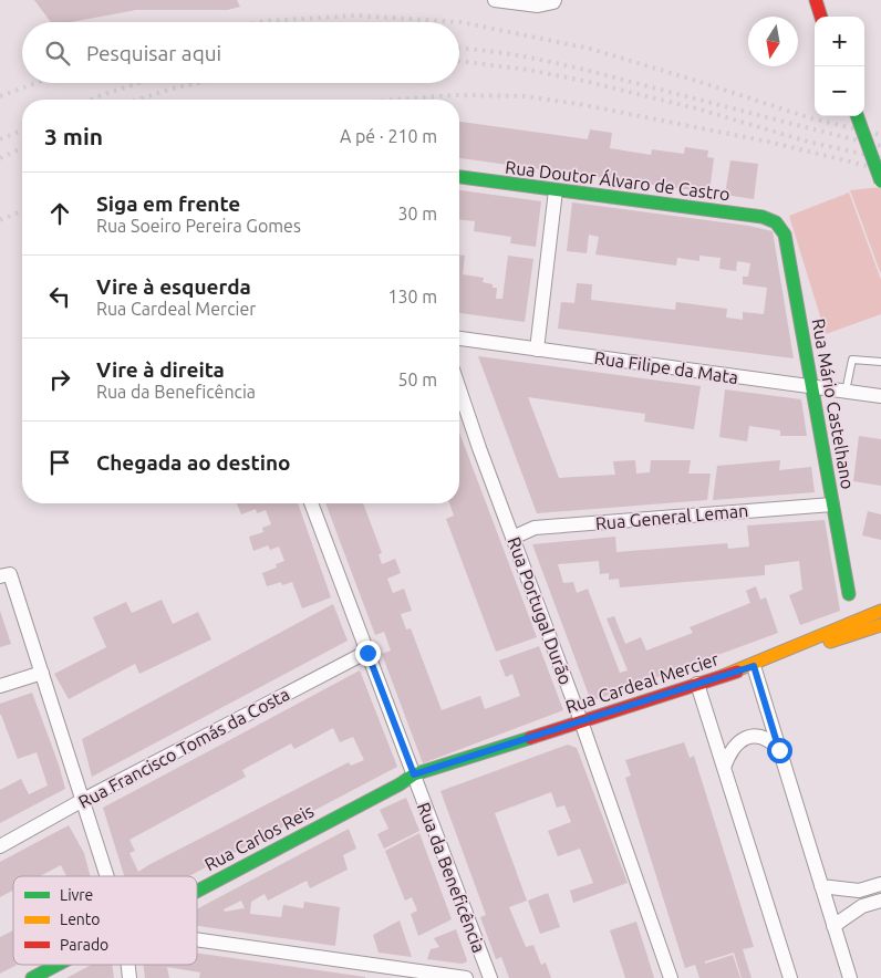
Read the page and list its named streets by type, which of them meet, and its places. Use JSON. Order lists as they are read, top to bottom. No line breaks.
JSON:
{"streets":{"street":["Rua Doutor Álvaro de Castro","Rua Filipe da Mata","Rua Mário Castelhano","Rua General Leman","Rua Portugal Durão","Rua Cardeal Mercier","Rua Francisco Tomás da Costa","Rua Carlos Reis","Rua da Beneficência"]},"crossings":[["Rua Doutor Álvaro de Castro","Rua Mário Castelhano"],["Rua Filipe da Mata","Rua Mário Castelhano"],["Rua Mário Castelhano","Rua General Leman"],["Rua General Leman","Rua Portugal Durão"],["Rua Portugal Durão","Rua Cardeal Mercier"],["Rua Cardeal Mercier","Rua Carlos Reis"],["Rua Cardeal Mercier","Rua da Beneficência"],["Rua Francisco Tomás da Costa","Rua da Beneficência"],["Rua Carlos Reis","Rua da Beneficência"]],"legend":["Livre","Lento","Parado"],"north":"bottom","page":{"map_buttons":["+","−"],"search":"Pesquisar aqui","heading":["3 min","A pé · 210 m"],"list":[["Siga em frente","Rua Soeiro Pereira Gomes","30 m"],["Vire à esquerda","Rua Cardeal Mercier","130 m"],["Vire à direita","Rua da Beneficência","50 m"],"Chegada ao destino"]}}
